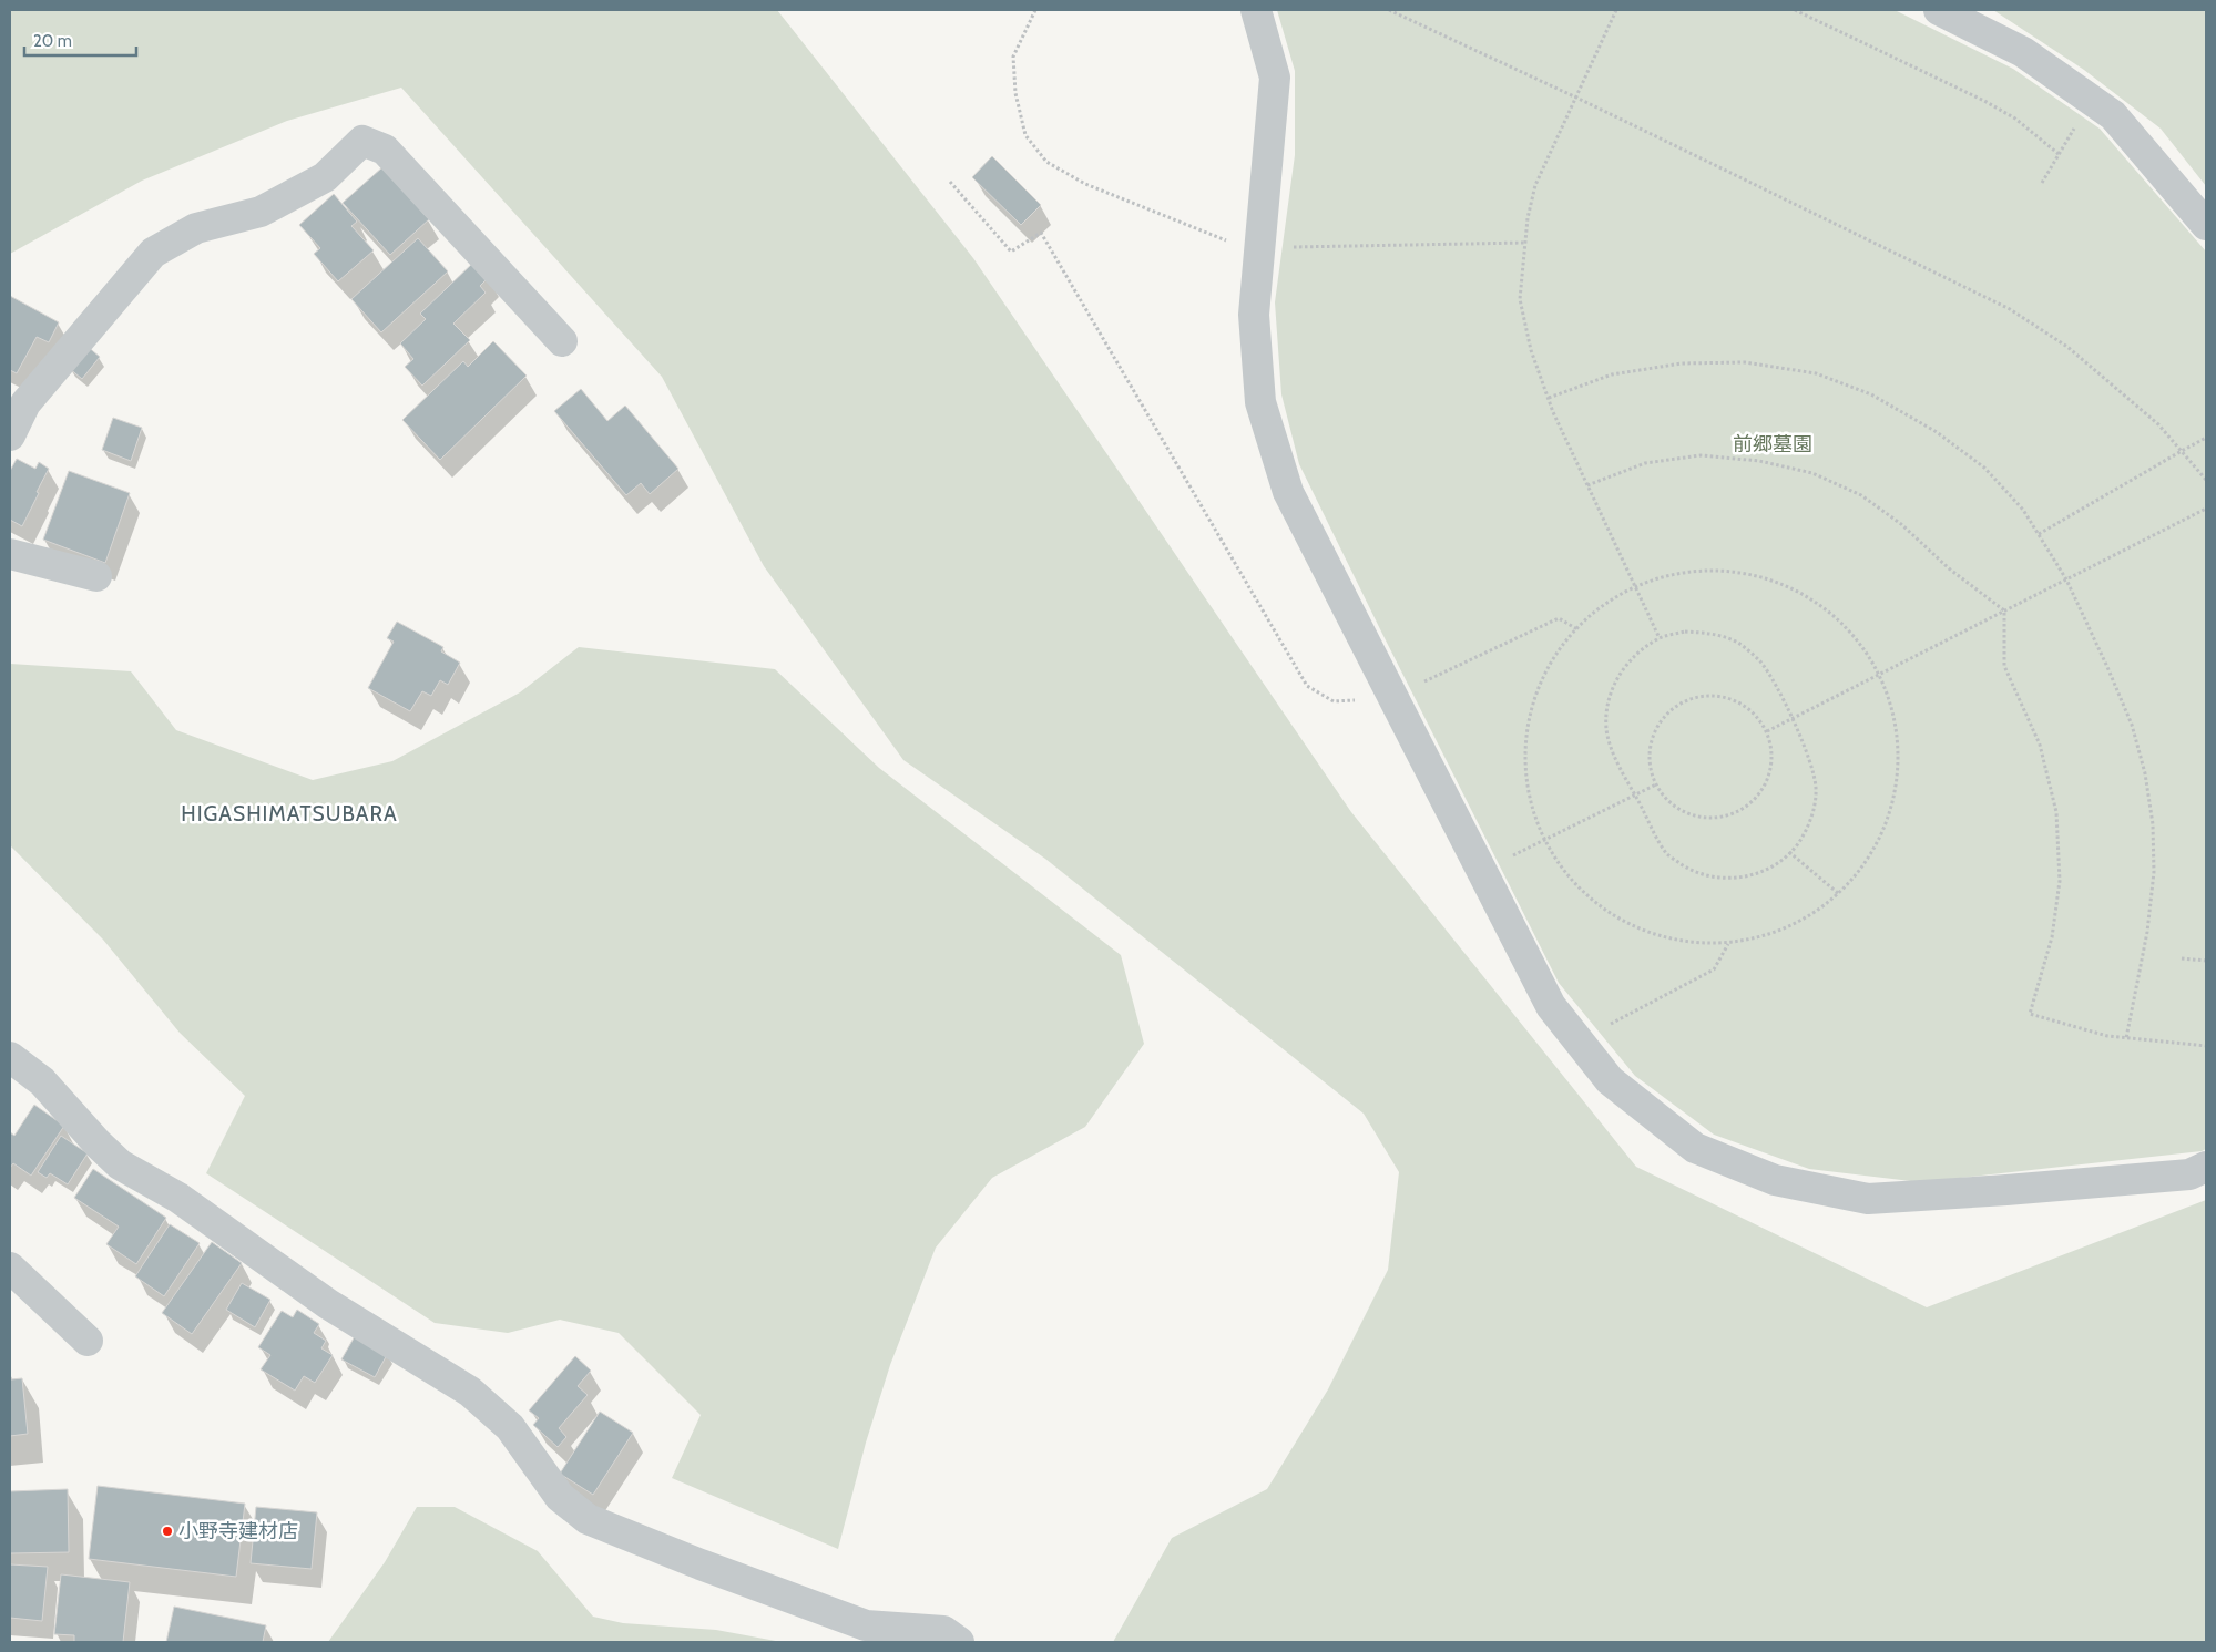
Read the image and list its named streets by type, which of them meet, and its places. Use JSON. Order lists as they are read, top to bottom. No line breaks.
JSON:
{"districts":["HIGASHIMATSUBARA"],"parks":["前郷墓園"],"places":["小野寺建材店"],"scale_bar":"20 m"}
